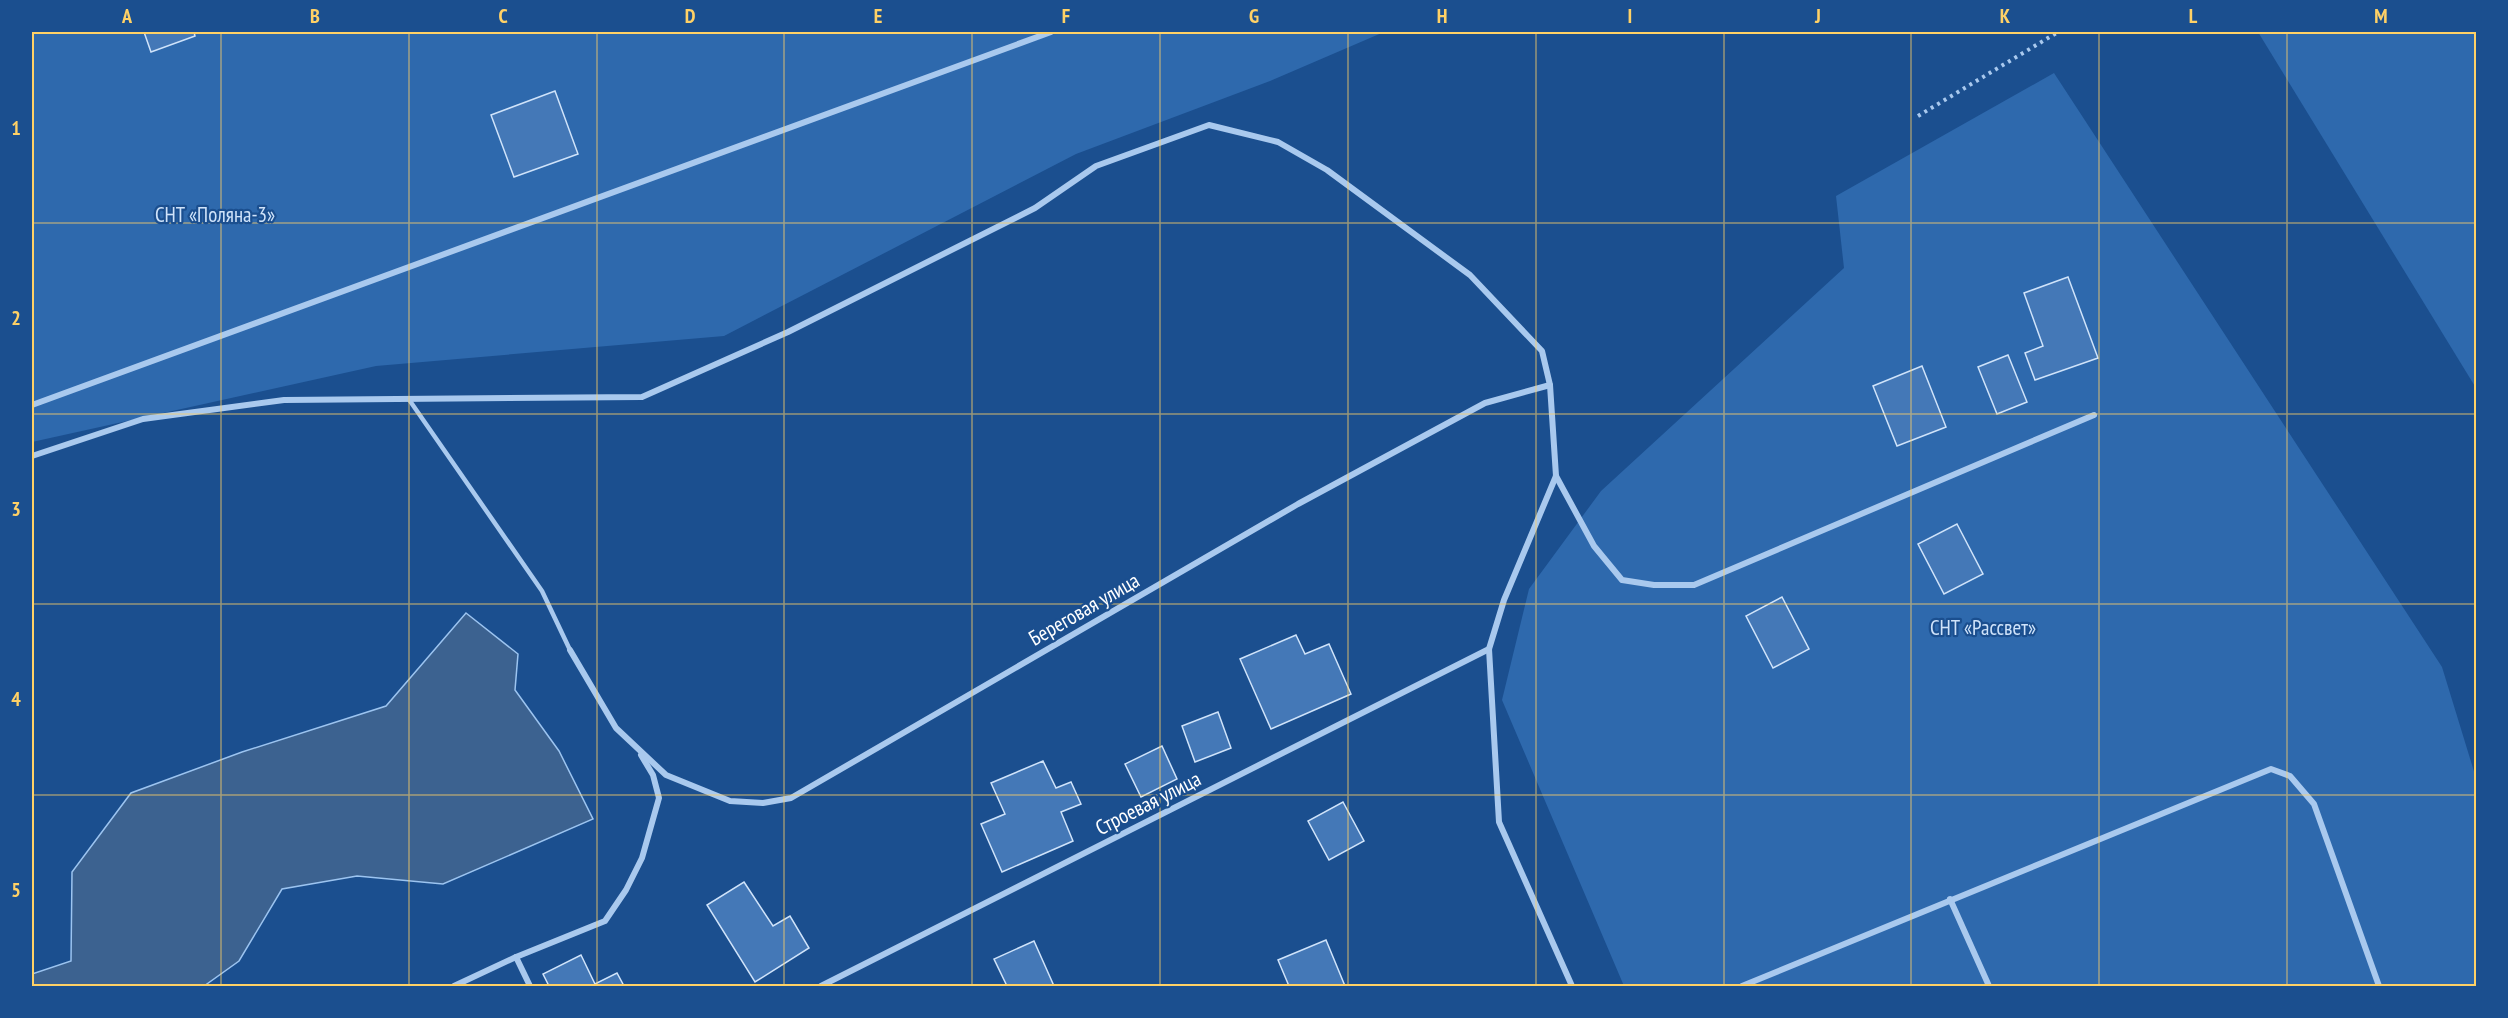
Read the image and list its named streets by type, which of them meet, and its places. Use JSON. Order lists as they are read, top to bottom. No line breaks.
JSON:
{"streets":{"street":["Береговая улица","Строевая улица"]},"parks":["СНТ «Поляна-3»","СНТ «Рассвет»"],"grid":{"columns":["A","B","C","D","E","F","G","H","I","J","K","L","M"],"rows":["1","2","3","4","5"]}}
